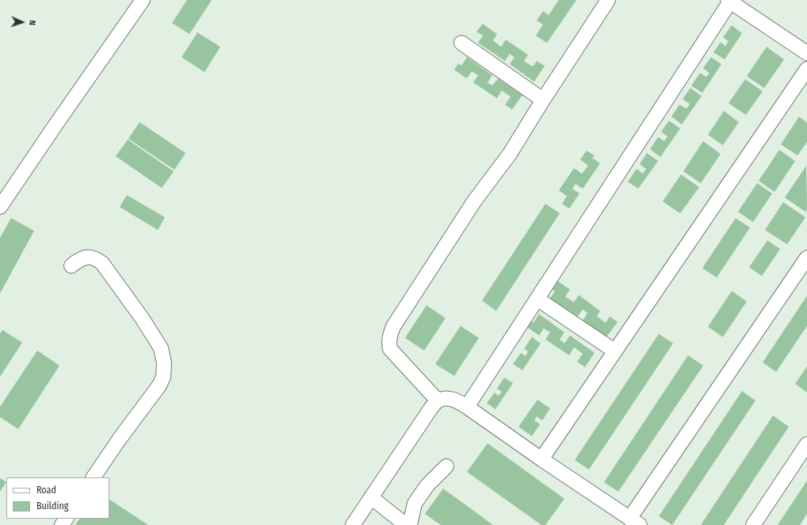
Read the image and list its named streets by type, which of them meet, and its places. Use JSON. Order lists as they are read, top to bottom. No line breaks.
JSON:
{"legend":["Road","Building"],"north":"right"}
